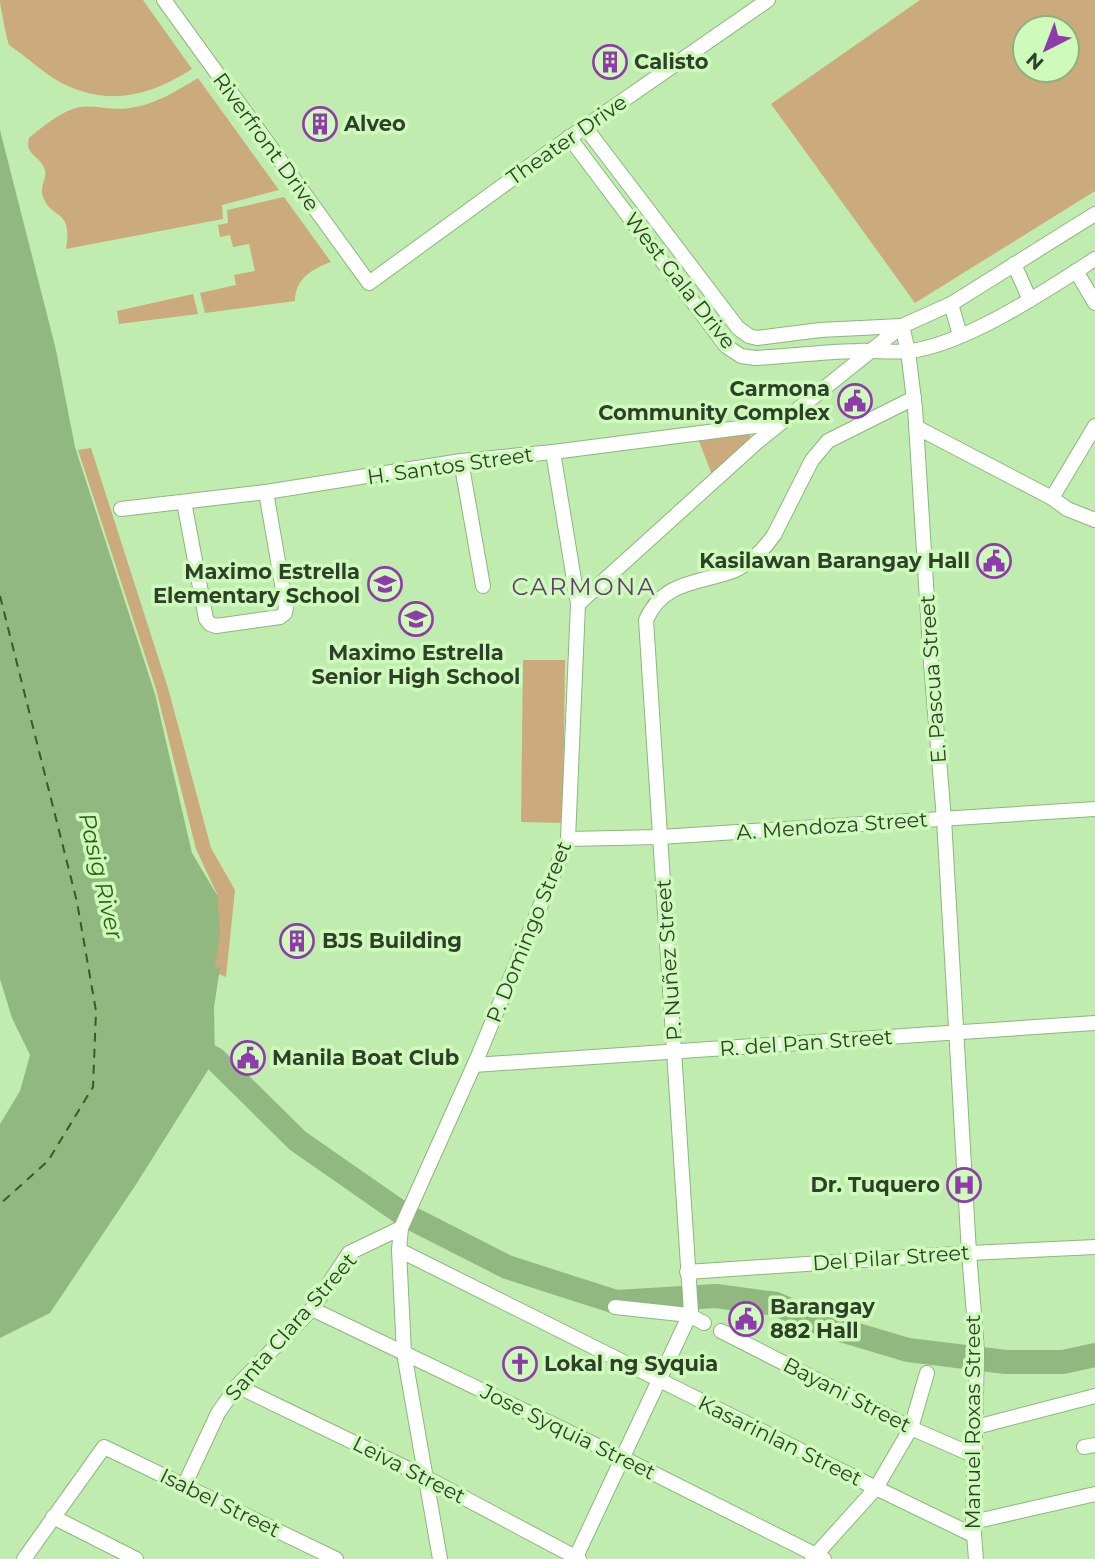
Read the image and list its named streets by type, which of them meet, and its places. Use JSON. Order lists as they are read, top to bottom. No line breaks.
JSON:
{"streets":{"street":["Theater Drive","Riverfront Drive","West Gala Drive","H. Santos Street","E. Pascua Street","A. Mendoza Street","P. Domingo Street","P. Nuñez Street","R. del Pan Street","Del Pilar Street","Santa Clara Street","Bayani Street","Manuel Roxas Street","Jose Syquia Street","Kasarinlan Street","Leiva Street","Isabel Street"]},"crossings":[["Theater Drive","Riverfront Drive"],["Theater Drive","West Gala Drive"],["West Gala Drive","E. Pascua Street"],["H. Santos Street","P. Domingo Street"],["E. Pascua Street","A. Mendoza Street"],["E. Pascua Street","P. Nuñez Street"],["E. Pascua Street","R. del Pan Street"],["E. Pascua Street","Manuel Roxas Street"],["A. Mendoza Street","P. Domingo Street"],["A. Mendoza Street","P. Nuñez Street"],["P. Domingo Street","R. del Pan Street"],["P. Domingo Street","Santa Clara Street"],["P. Domingo Street","Jose Syquia Street"],["P. Domingo Street","Kasarinlan Street"],["P. Domingo Street","Leiva Street"],["P. Nuñez Street","R. del Pan Street"],["P. Nuñez Street","Del Pilar Street"],["R. del Pan Street","Manuel Roxas Street"],["Del Pilar Street","Manuel Roxas Street"],["Santa Clara Street","Jose Syquia Street"],["Santa Clara Street","Leiva Street"],["Santa Clara Street","Isabel Street"],["Bayani Street","Manuel Roxas Street"],["Manuel Roxas Street","Kasarinlan Street"]],"districts":["CARMONA"],"water":["Pasig River"],"places":{"building":["Calisto","Alveo","BJS Building"],"public building":["Carmona Community Complex","Kasilawan Barangay Hall","Manila Boat Club","Barangay 882 Hall"],"school or university":["Maximo Estrella Elementary School","Maximo Estrella Senior High School"],"hospital":["Dr. Tuquero"],"church":["Lokal ng Syquia"]},"north":"bottom left"}
